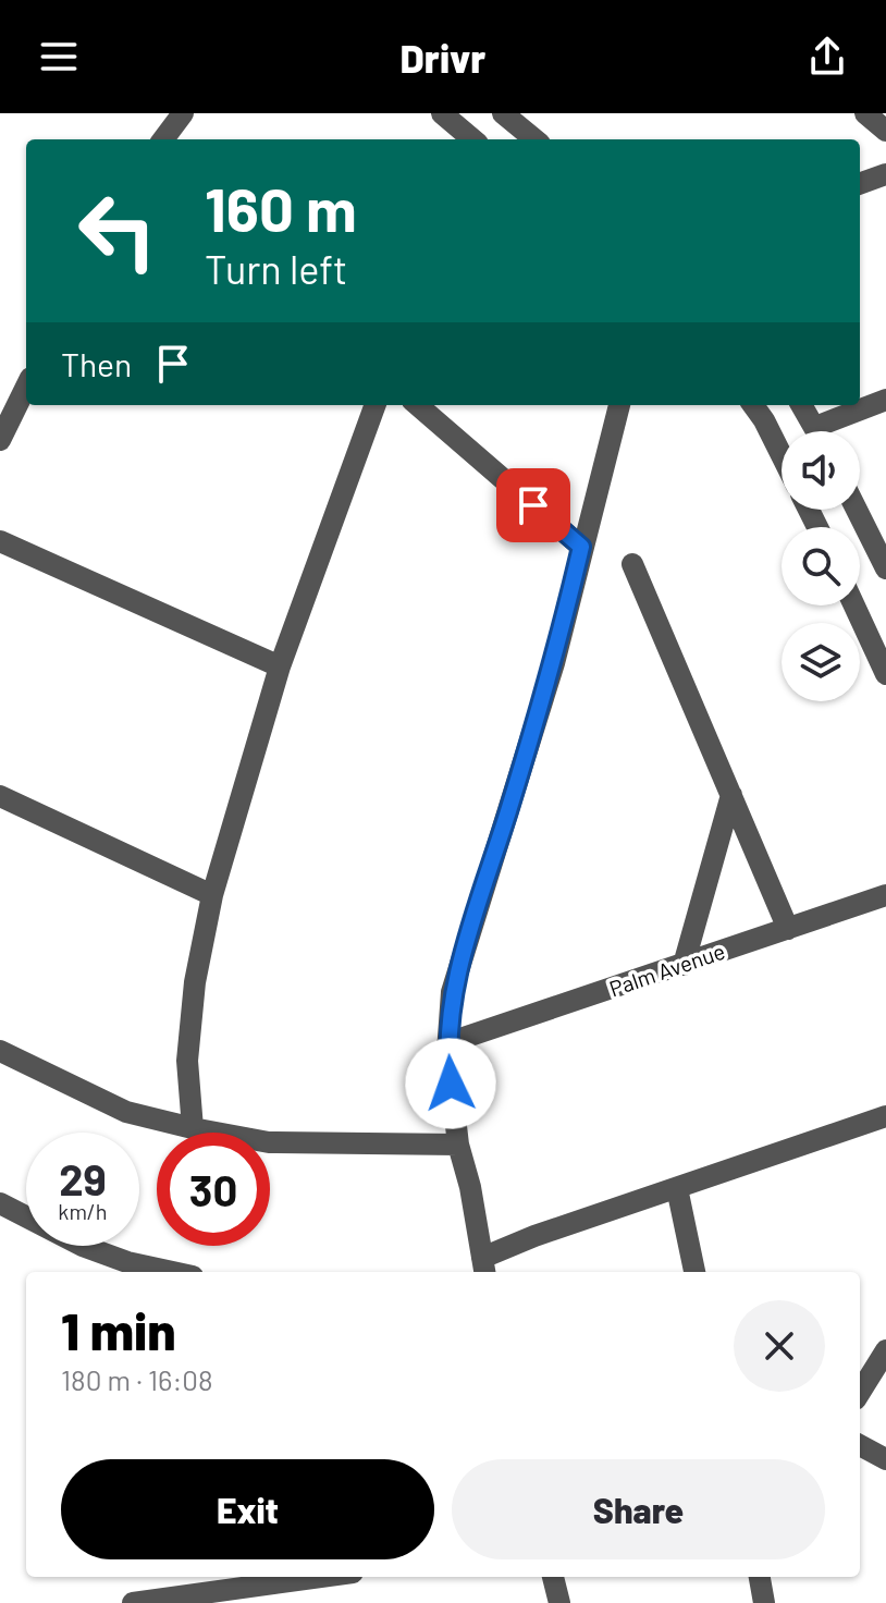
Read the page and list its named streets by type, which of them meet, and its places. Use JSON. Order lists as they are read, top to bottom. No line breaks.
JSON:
{"streets":{"street":["Palm Avenue"]},"page":{"header":"Drivr","turn":["160 m","Turn left"],"then":"Then","speed":"29 km/h","limit":"30","heading":["1 min","180 m · 16:08"],"buttons":["Exit","Share"]}}
